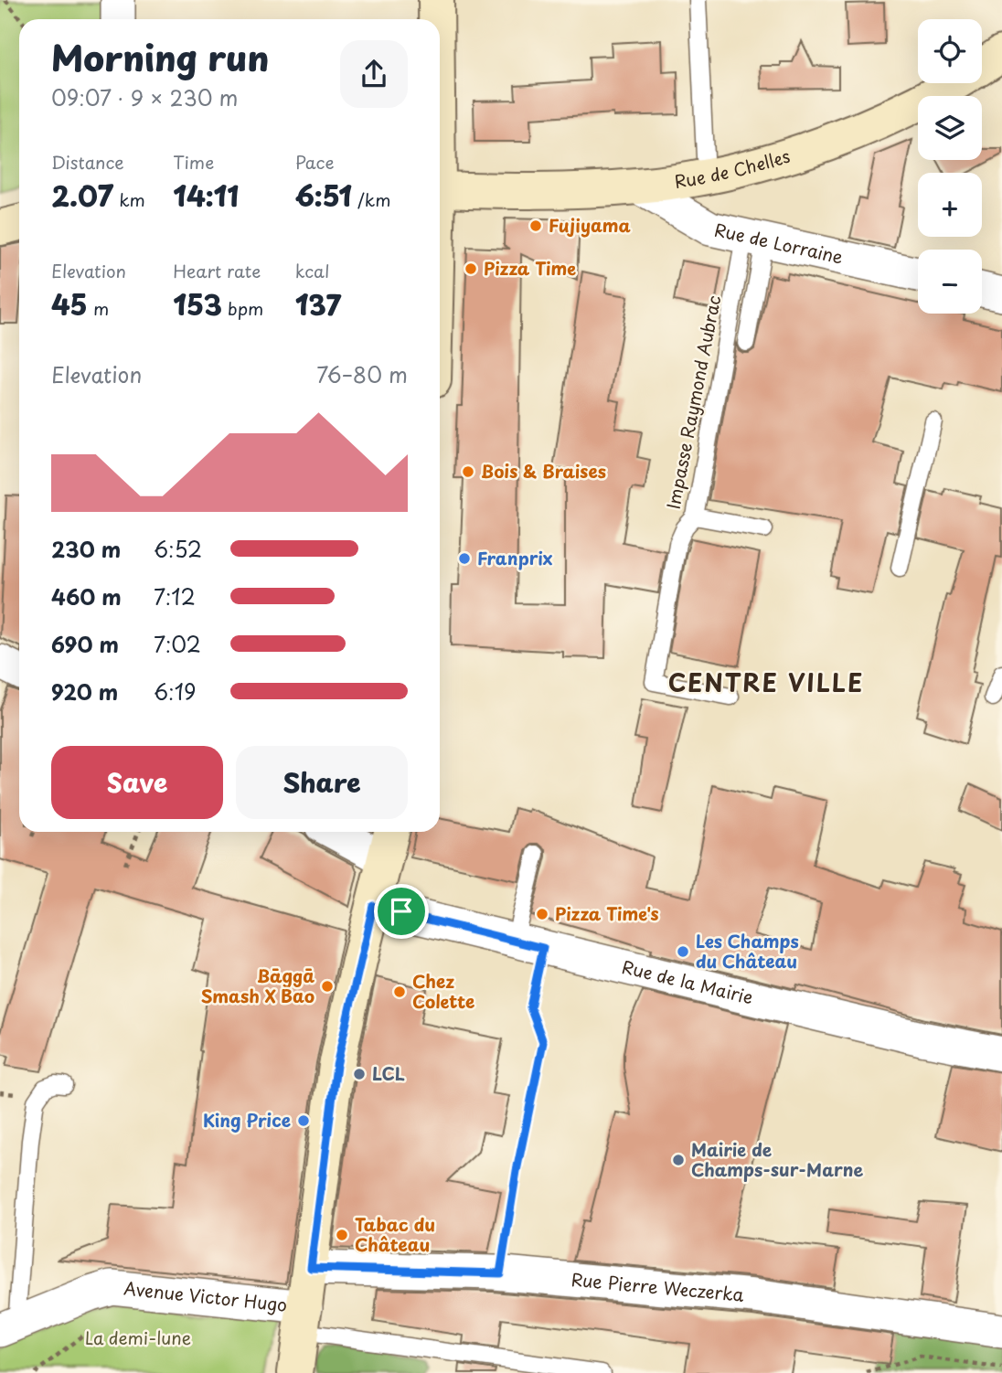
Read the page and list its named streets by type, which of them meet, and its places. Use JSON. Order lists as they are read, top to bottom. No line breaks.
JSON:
{"streets":{"main road":["Rue de Chelles"],"street":["Rue de Lorraine","Rue de la Mairie","Rue Pierre Weczerka","Avenue Victor Hugo"],"lane":["Impasse Raymond Aubrac"]},"crossings":[["Rue de Chelles","Rue de Lorraine"],["Rue de Lorraine","Impasse Raymond Aubrac"]],"districts":["CENTRE VILLE"],"parks":["La demi-lune"],"places":["Fujiyama","Pizza Time","Bois & Braises","Franprix","Pizza Time's","Les Champs du Château","Bāggā Smash X Bao","Chez Colette","LCL","King Price","Mairie de Champs-sur-Marne","Tabac du Château"],"page":{"map_buttons":["+","−"],"heading":["Morning run","09:07 · 9 × 230 m"],"stats":[["Distance","2.07 km"],["Time","14:11"],["Pace","6:51 /km"],["Elevation","45 m"],["Heart rate","153 bpm"],["kcal","137"]],"chart":["Elevation","76–80 m"],"list":[{"name":"230 m","note":"6:52"},{"name":"460 m","note":"7:12"},{"name":"690 m","note":"7:02"},{"name":"920 m","note":"6:19"}],"buttons":["Save","Share"]}}
